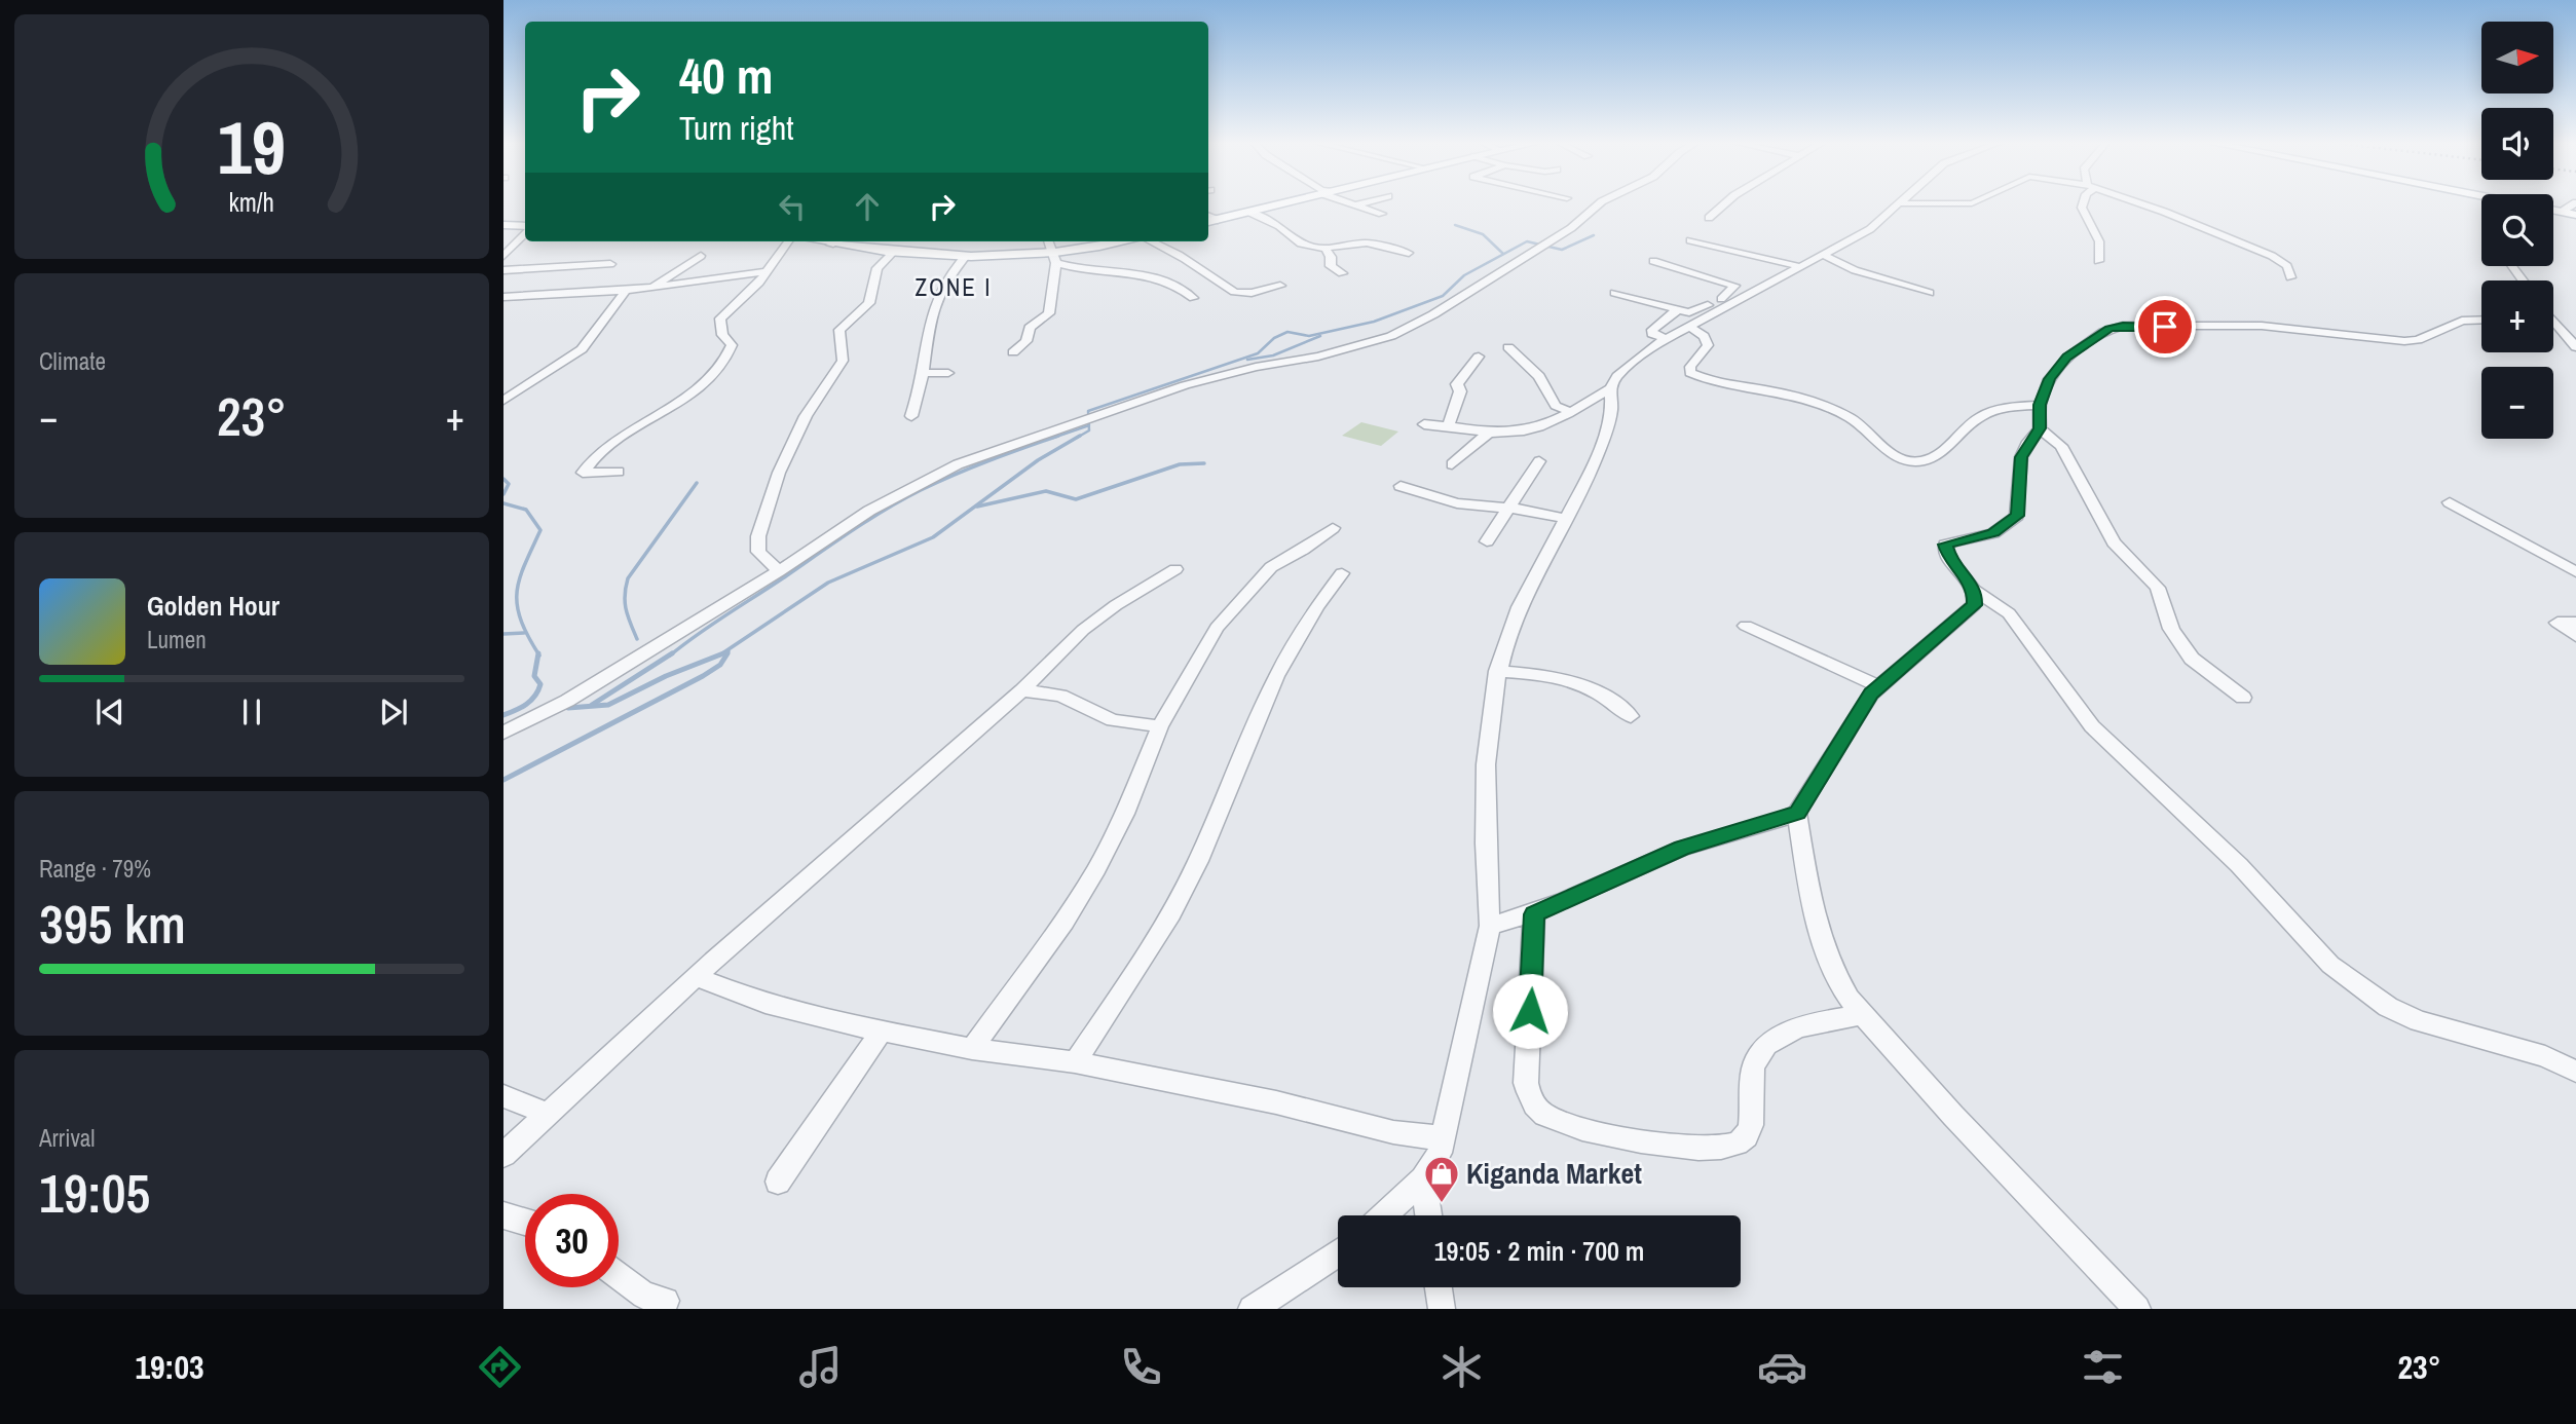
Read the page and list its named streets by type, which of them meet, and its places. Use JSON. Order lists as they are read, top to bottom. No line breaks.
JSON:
{"districts":["ZONE I"],"places":{"shop":["Kiganda Market"]},"north":"right","page":{"map_buttons":["+","−"],"turn":["40 m","Turn right"],"tile":["Climate",["Range · 79%","395 km"],["Arrival","19:05"]],"heat":["−","23°","+"],"song":["Golden Hour","Lumen"],"limit":"30","trip":"19:05 · 2 min · 700 m","tabs":["19:03","23°"],"gauge":["19","km/h"]}}
